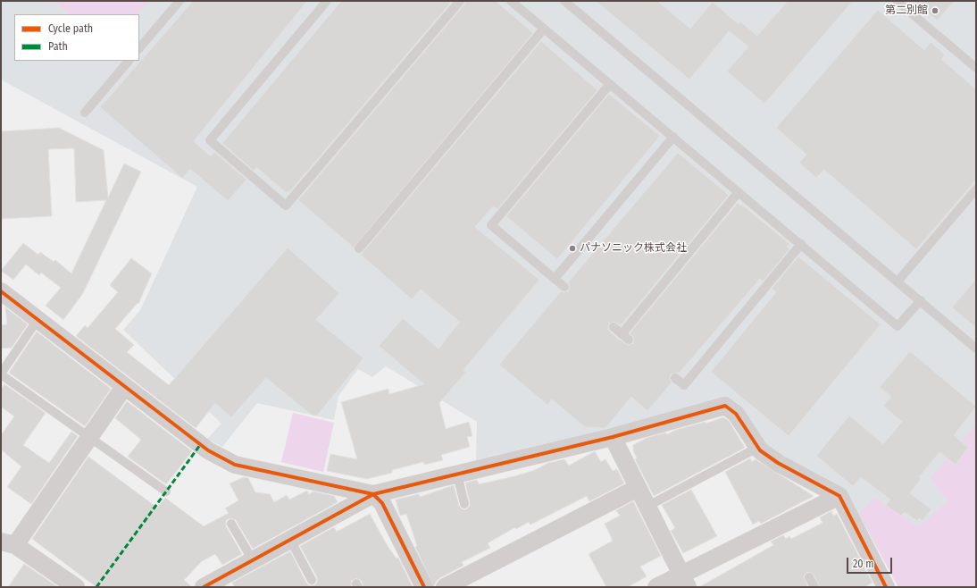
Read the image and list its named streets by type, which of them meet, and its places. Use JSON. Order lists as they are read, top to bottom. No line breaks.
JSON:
{"places":["第二別館","パナソニック株式会社"],"legend":["Cycle path","Path"],"scale_bar":"20 m"}
